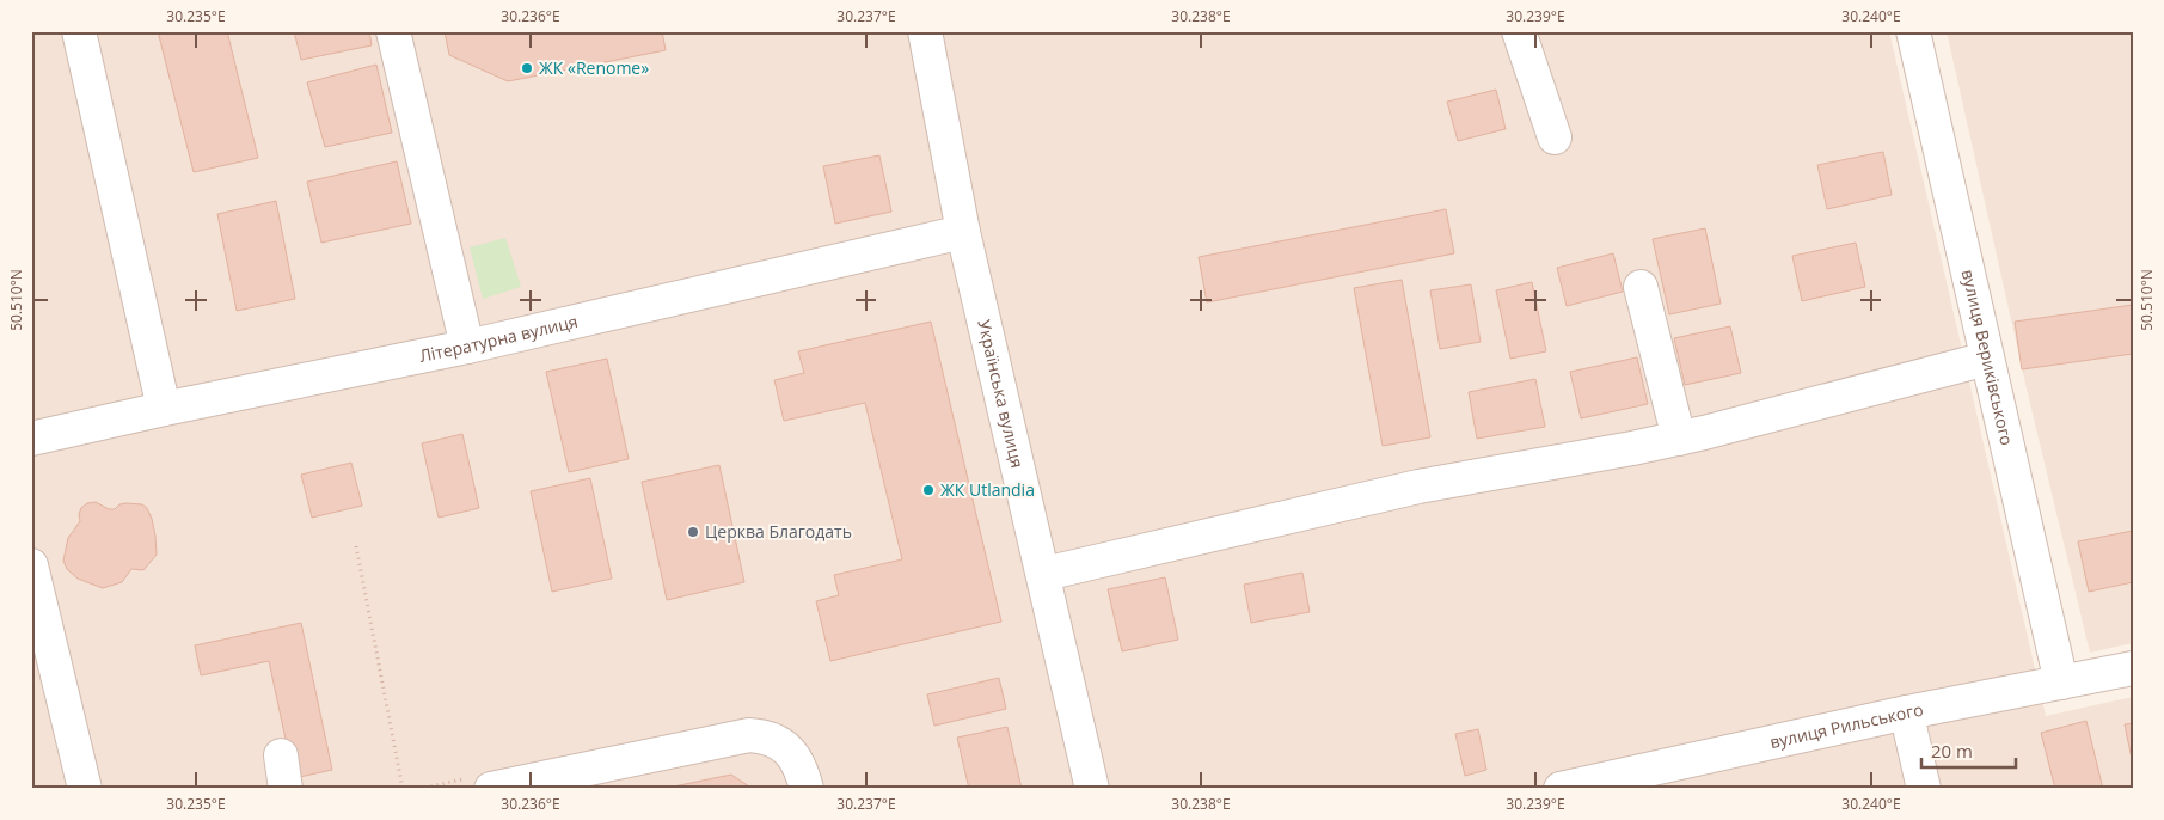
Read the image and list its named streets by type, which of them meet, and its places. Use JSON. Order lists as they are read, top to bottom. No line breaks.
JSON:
{"streets":{"street":["Літературна вулиця","вулиця Вериківського","Українська вулиця","вулиця Рильського"]},"crossings":[["Літературна вулиця","Українська вулиця"],["вулиця Вериківського","вулиця Рильського"]],"places":["ЖК «Renome»","ЖК Utlandia","Церква Благодать"],"scale_bar":"20 m","coordinates":["30.235°E","30.236°E","30.237°E","30.238°E","30.239°E","30.240°E","50.510°N"]}
